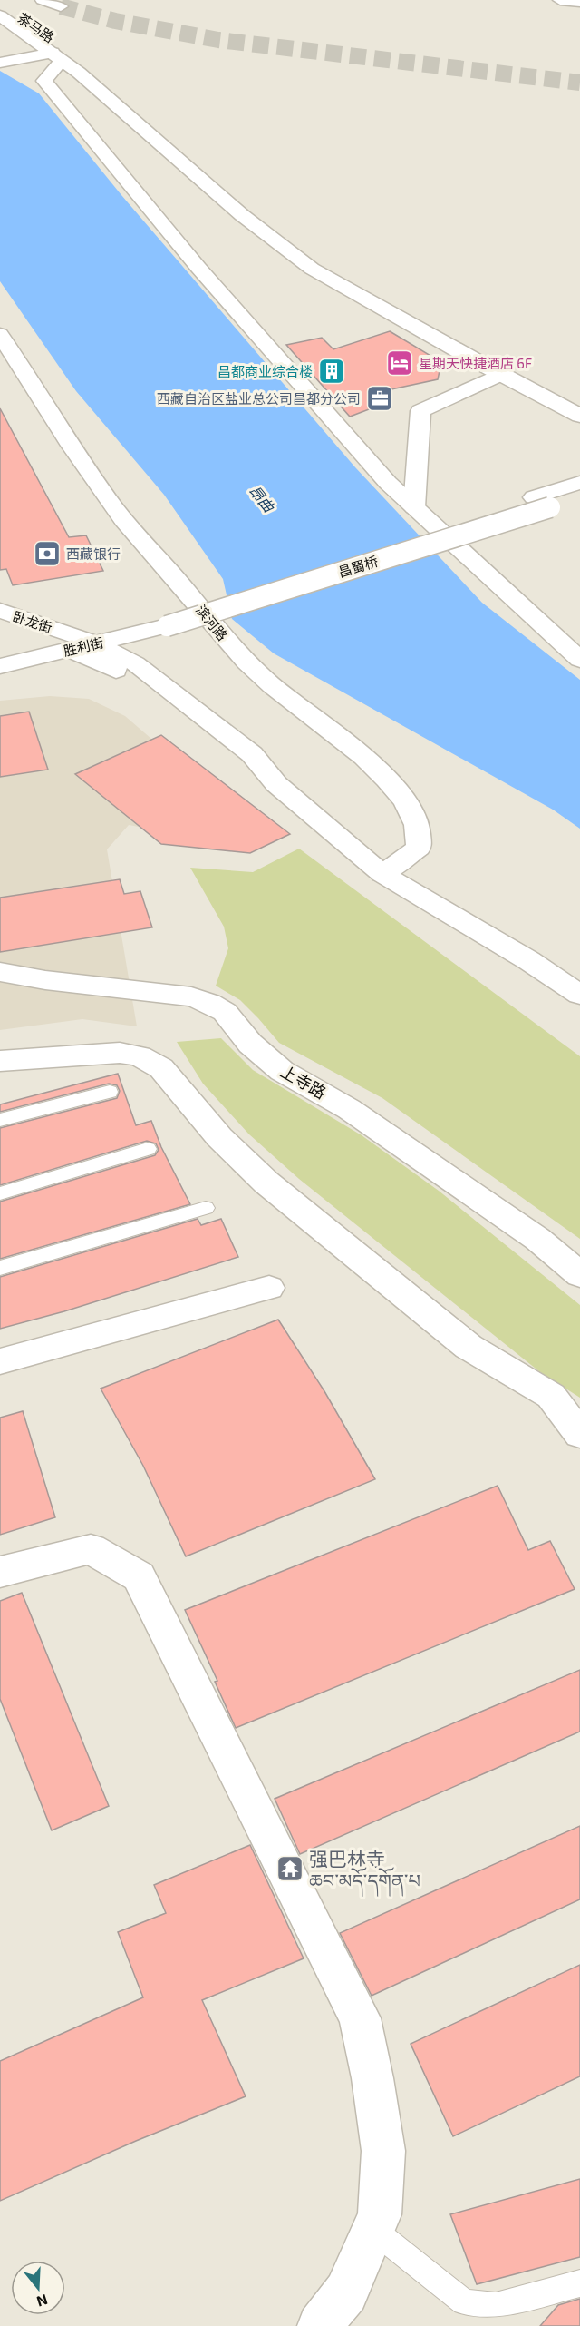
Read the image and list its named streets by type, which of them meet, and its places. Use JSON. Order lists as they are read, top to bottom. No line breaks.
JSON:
{"streets":{"main road":["茶马路","昌蜀桥","卧龙街","滨河路","胜利街","上寺路"]},"crossings":[["昌蜀桥","胜利街"],["卧龙街","胜利街"]],"water":["昂曲"],"places":{"hotel":["星期天快捷酒店 6F"],"building":["昌都商业综合楼"],"office":["西藏自治区盐业总公司昌都分公司"],"bank":["西藏银行"],"temple":["强巴林寺 ཆབ་མདོ་དགོན་པ"]},"north":"bottom"}
